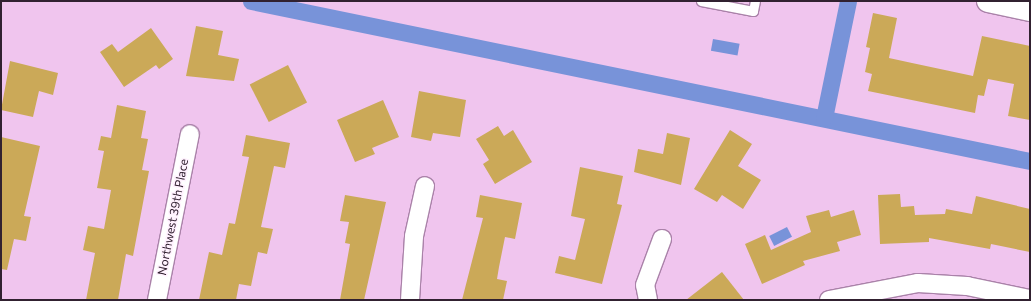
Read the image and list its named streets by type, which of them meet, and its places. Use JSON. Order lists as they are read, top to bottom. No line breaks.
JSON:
{"streets":{"street":["Northwest 39th Place"]}}
